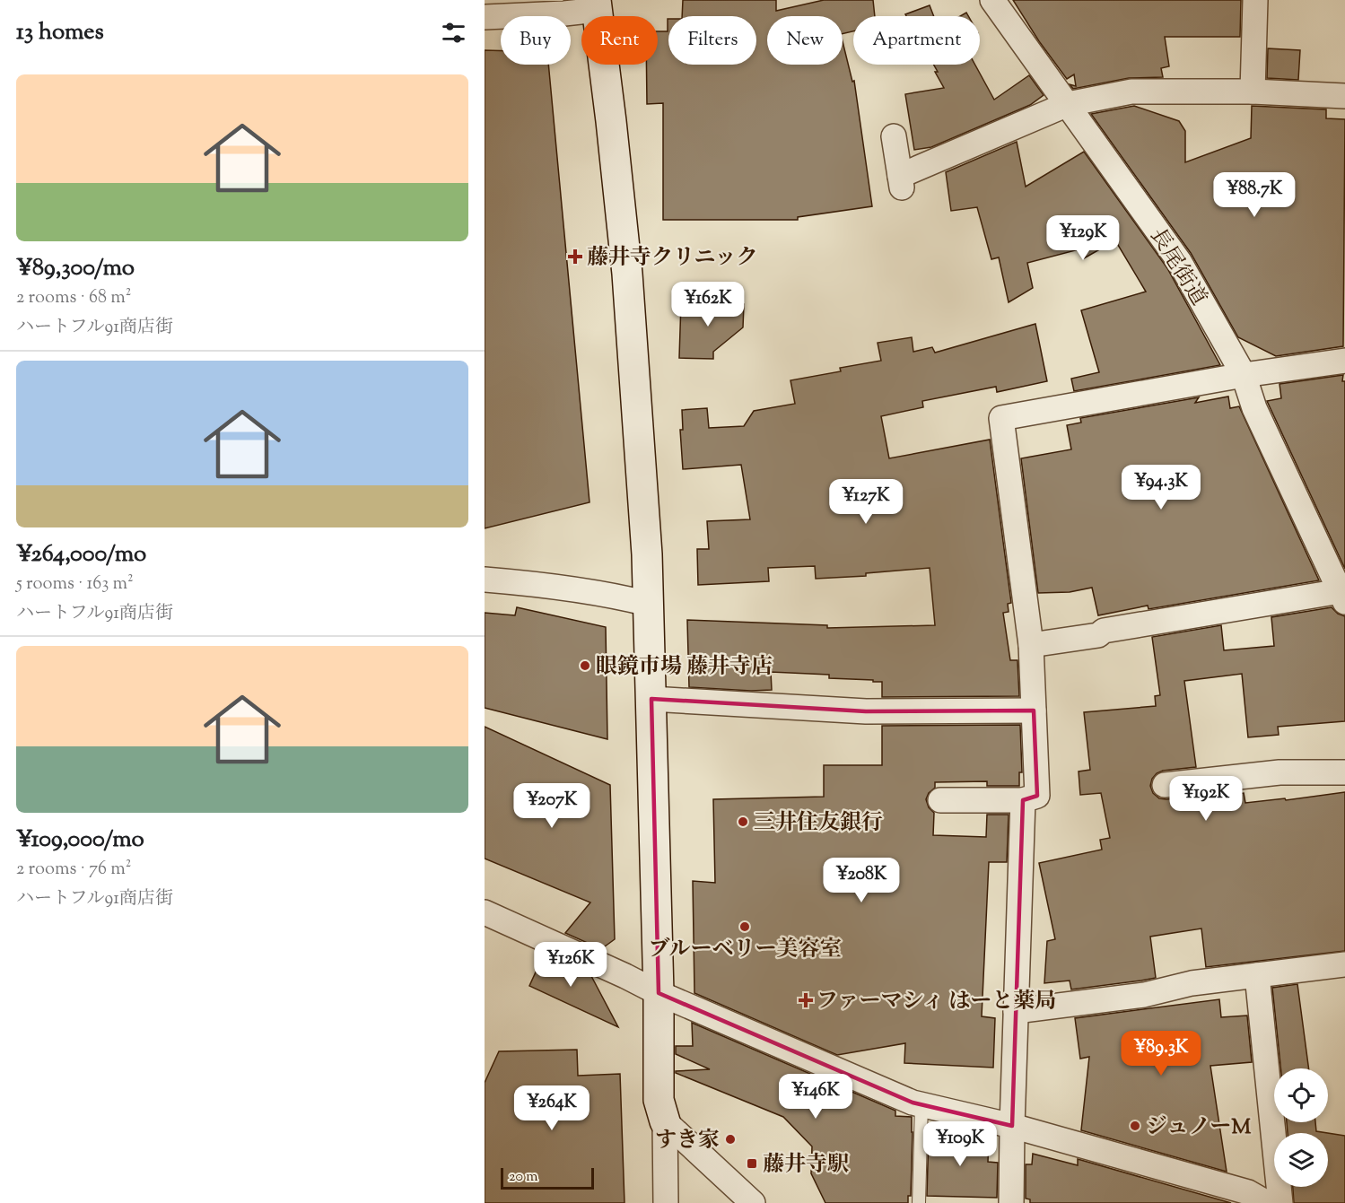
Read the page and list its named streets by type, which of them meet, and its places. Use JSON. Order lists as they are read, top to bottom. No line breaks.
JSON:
{"streets":{"street":["長尾街道"]},"places":{"health":["藤井寺クリニック","ファーマシィ はーと薬局"],"other":["眼鏡市場 藤井寺店","三井住友銀行","ブルーベリー美容室","ジュノーM","すき家"],"transit":["藤井寺駅"]},"scale_bar":"20 m","page":{"heading":"13 homes","chip":["Buy","Rent","Filters","New","Apartment"],"list":[{"name":"¥89,300/mo","note":"2 rooms · 68 m² · ハートフル91商店街"},{"name":"¥264,000/mo","note":"5 rooms · 163 m² · ハートフル91商店街"},{"name":"¥109,000/mo","note":"2 rooms · 76 m² · ハートフル91商店街"}],"price":["¥88.7K","¥129K","¥162K","¥94.3K","¥127K","¥192K","¥207K","¥208K","¥126K","¥89.3K","¥146K","¥264K","¥109K"],"scale":"20 m"}}
